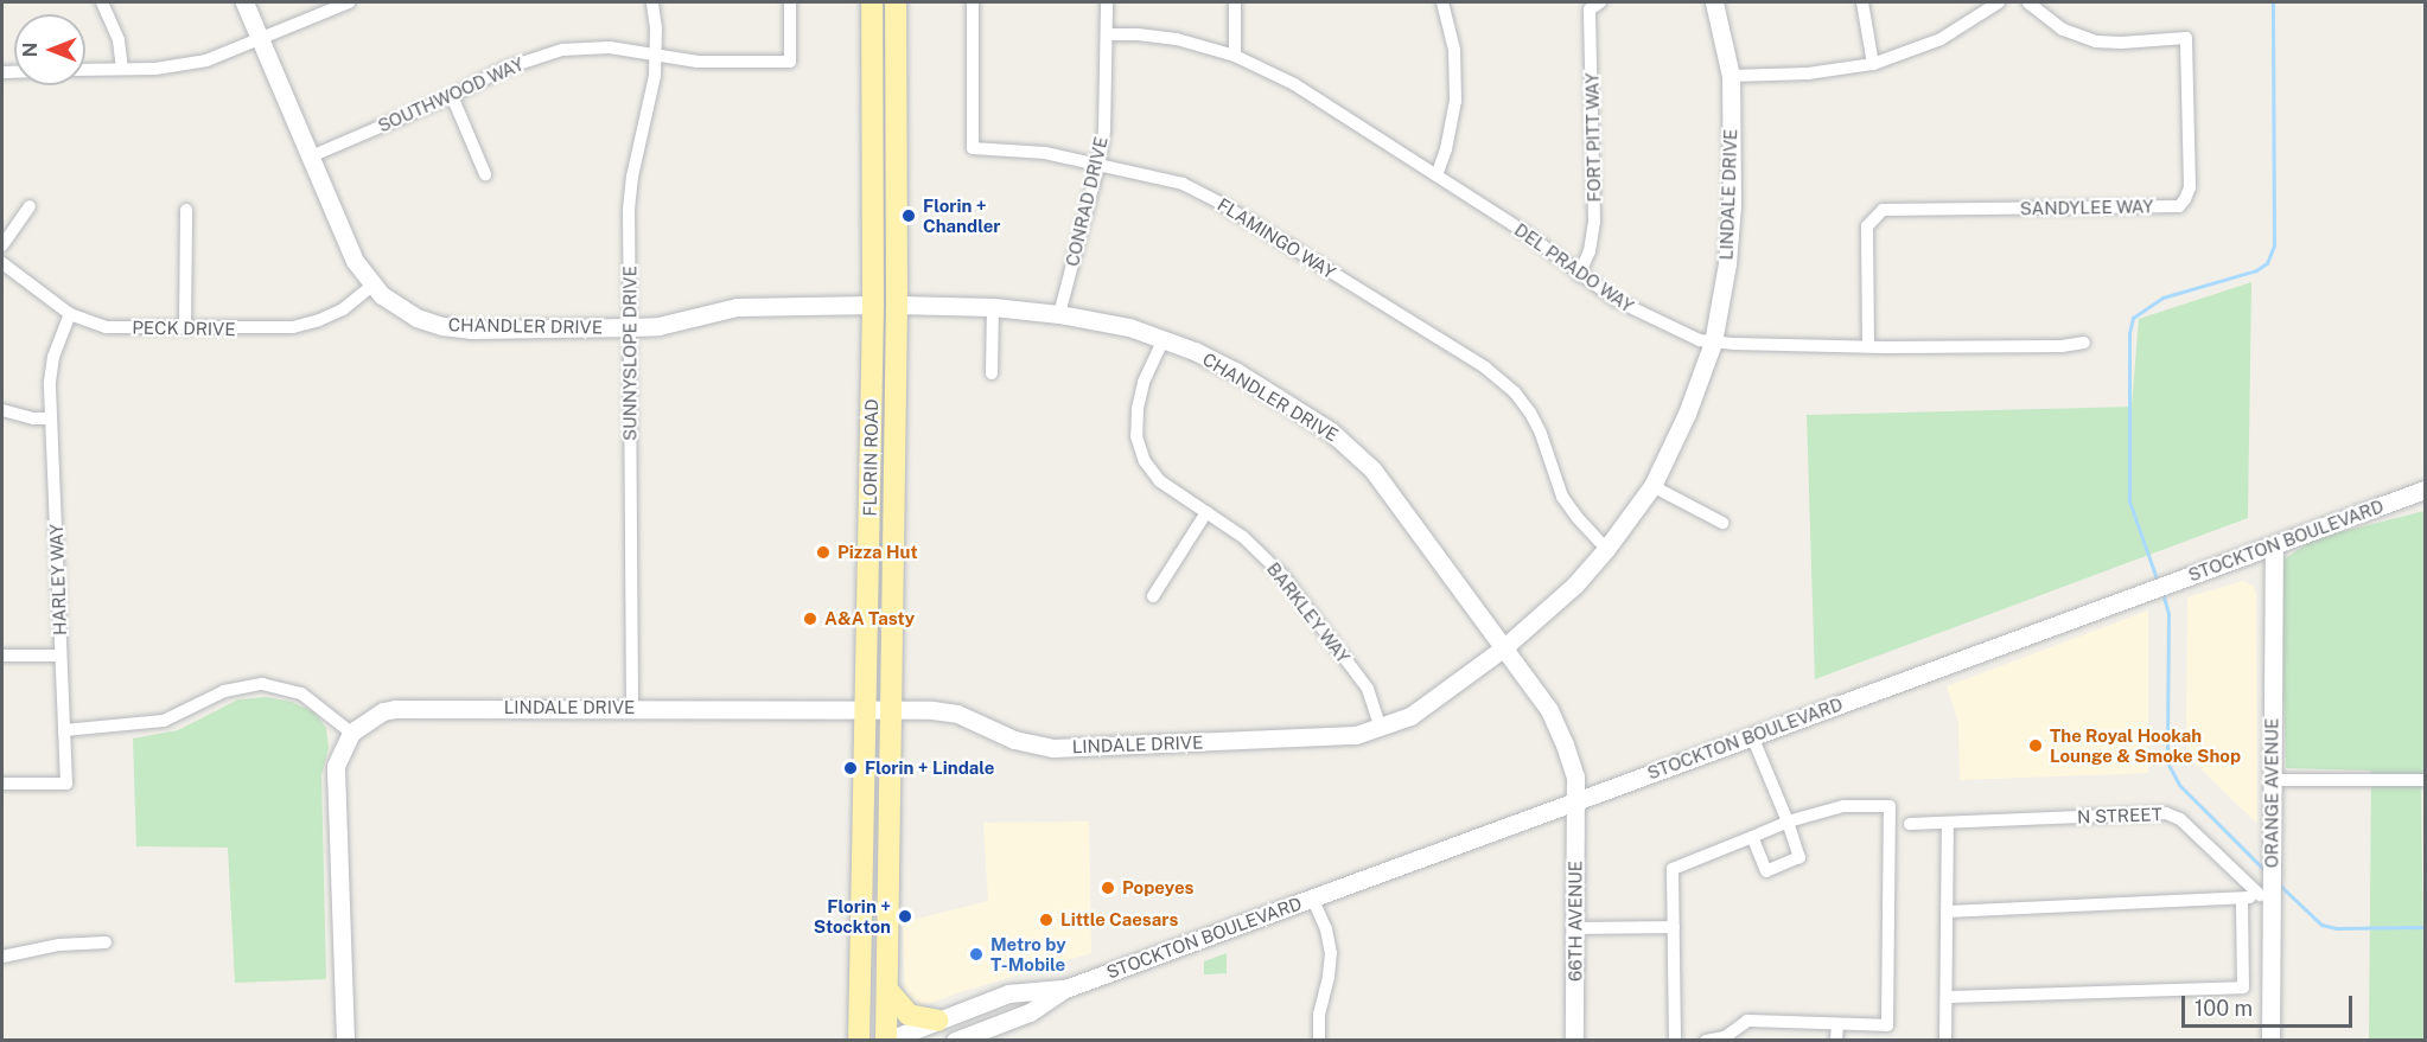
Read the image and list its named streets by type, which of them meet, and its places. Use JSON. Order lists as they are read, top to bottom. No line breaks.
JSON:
{"streets":{"main road":["FLORIN ROAD"],"street":["SOUTHWOOD WAY","FORT PITT WAY","LINDALE DRIVE","CONRAD DRIVE","SANDYLEE WAY","FLAMINGO WAY","DEL PRADO WAY","CHANDLER DRIVE","PECK DRIVE","SUNNYSLOPE DRIVE","STOCKTON BOULEVARD","HARLEY WAY","BARKLEY WAY","ORANGE AVENUE","N STREET","66TH AVENUE"]},"crossings":[["SOUTHWOOD WAY","CHANDLER DRIVE"],["SOUTHWOOD WAY","SUNNYSLOPE DRIVE"],["FORT PITT WAY","DEL PRADO WAY"],["LINDALE DRIVE","FLAMINGO WAY"],["LINDALE DRIVE","DEL PRADO WAY"],["LINDALE DRIVE","CHANDLER DRIVE"],["LINDALE DRIVE","SUNNYSLOPE DRIVE"],["LINDALE DRIVE","FLORIN ROAD"],["LINDALE DRIVE","BARKLEY WAY"],["CONRAD DRIVE","FLAMINGO WAY"],["CONRAD DRIVE","DEL PRADO WAY"],["CONRAD DRIVE","CHANDLER DRIVE"],["SANDYLEE WAY","DEL PRADO WAY"],["CHANDLER DRIVE","PECK DRIVE"],["CHANDLER DRIVE","SUNNYSLOPE DRIVE"],["CHANDLER DRIVE","FLORIN ROAD"],["CHANDLER DRIVE","STOCKTON BOULEVARD"],["CHANDLER DRIVE","BARKLEY WAY"],["CHANDLER DRIVE","66TH AVENUE"],["PECK DRIVE","HARLEY WAY"],["FLORIN ROAD","STOCKTON BOULEVARD"],["STOCKTON BOULEVARD","ORANGE AVENUE"],["STOCKTON BOULEVARD","66TH AVENUE"],["ORANGE AVENUE","N STREET"]],"places":["Florin + Chandler","Pizza Hut","A&A Tasty","The Royal Hookah Lounge & Smoke Shop","Florin + Lindale","Popeyes","Florin + Stockton","Little Caesars","Metro by T-Mobile"],"scale_bar":"100 m","north":"left"}
